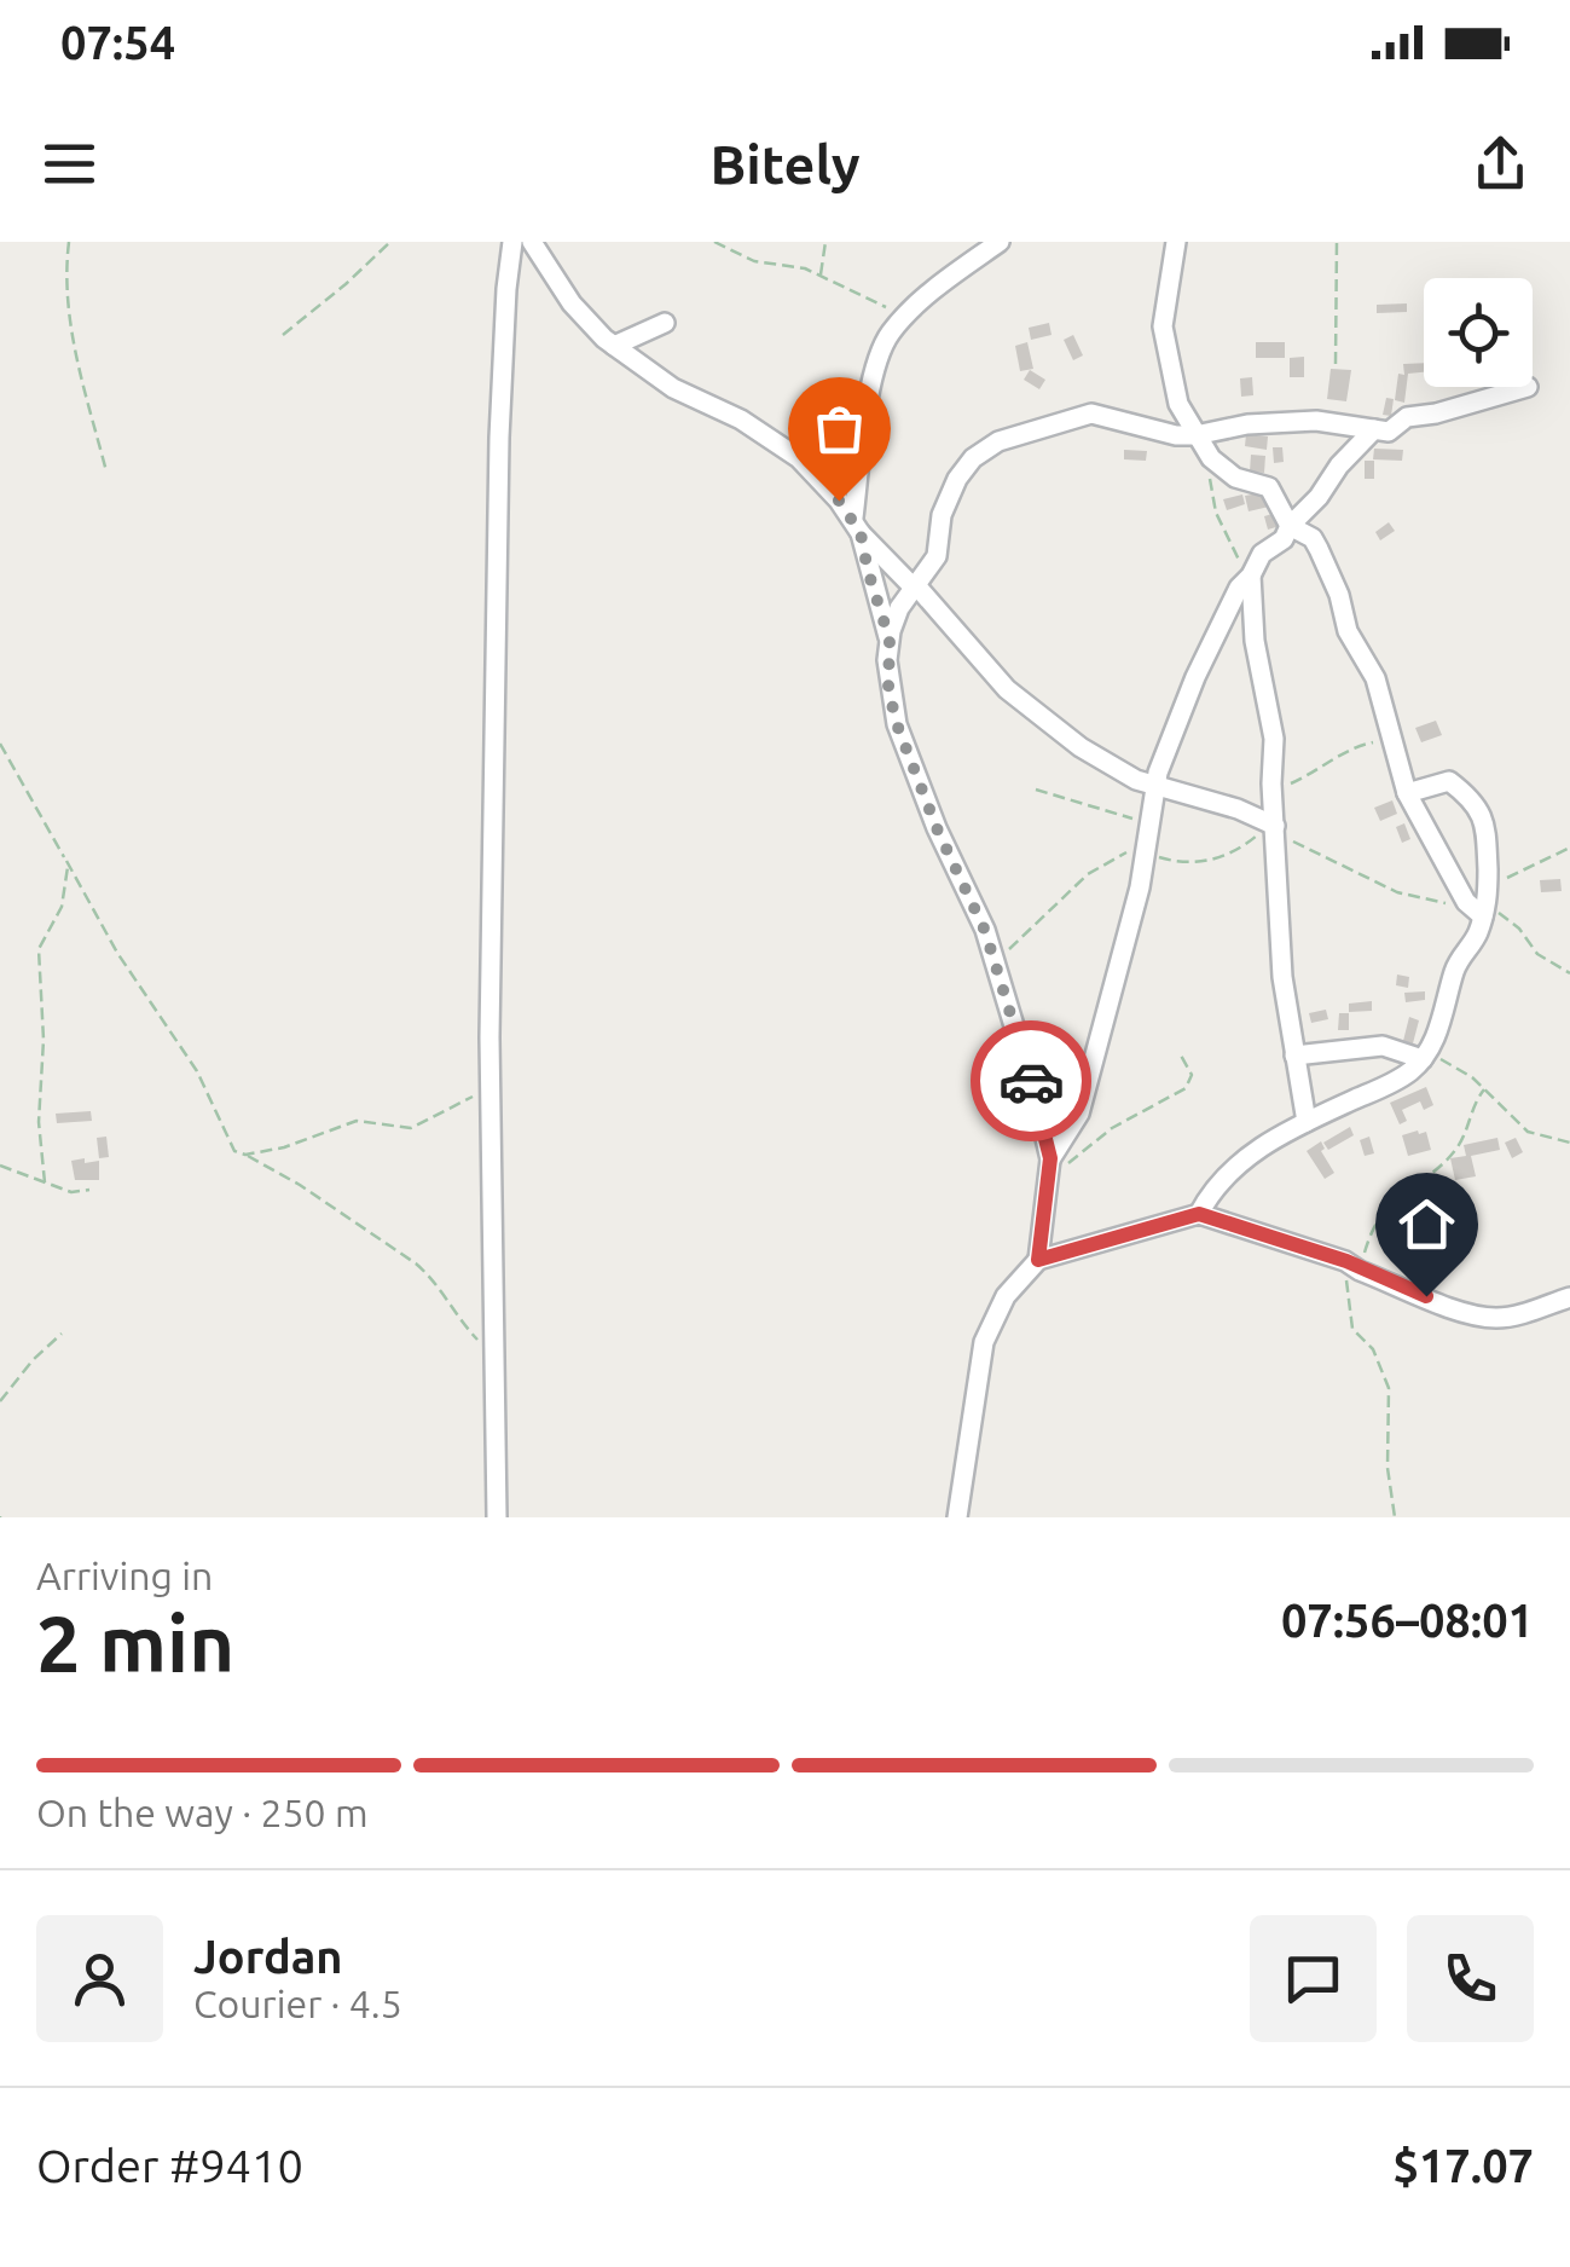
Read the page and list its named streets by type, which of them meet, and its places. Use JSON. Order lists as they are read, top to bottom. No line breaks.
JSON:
{"page":{"status":"07:54","header":"Bitely","heading":["2 min","Arriving in","07:56–08:01"],"panel":["Jordan","Courier · 4.5","Order #9410","$17.07"],"bar":"On the way · 250 m"}}
